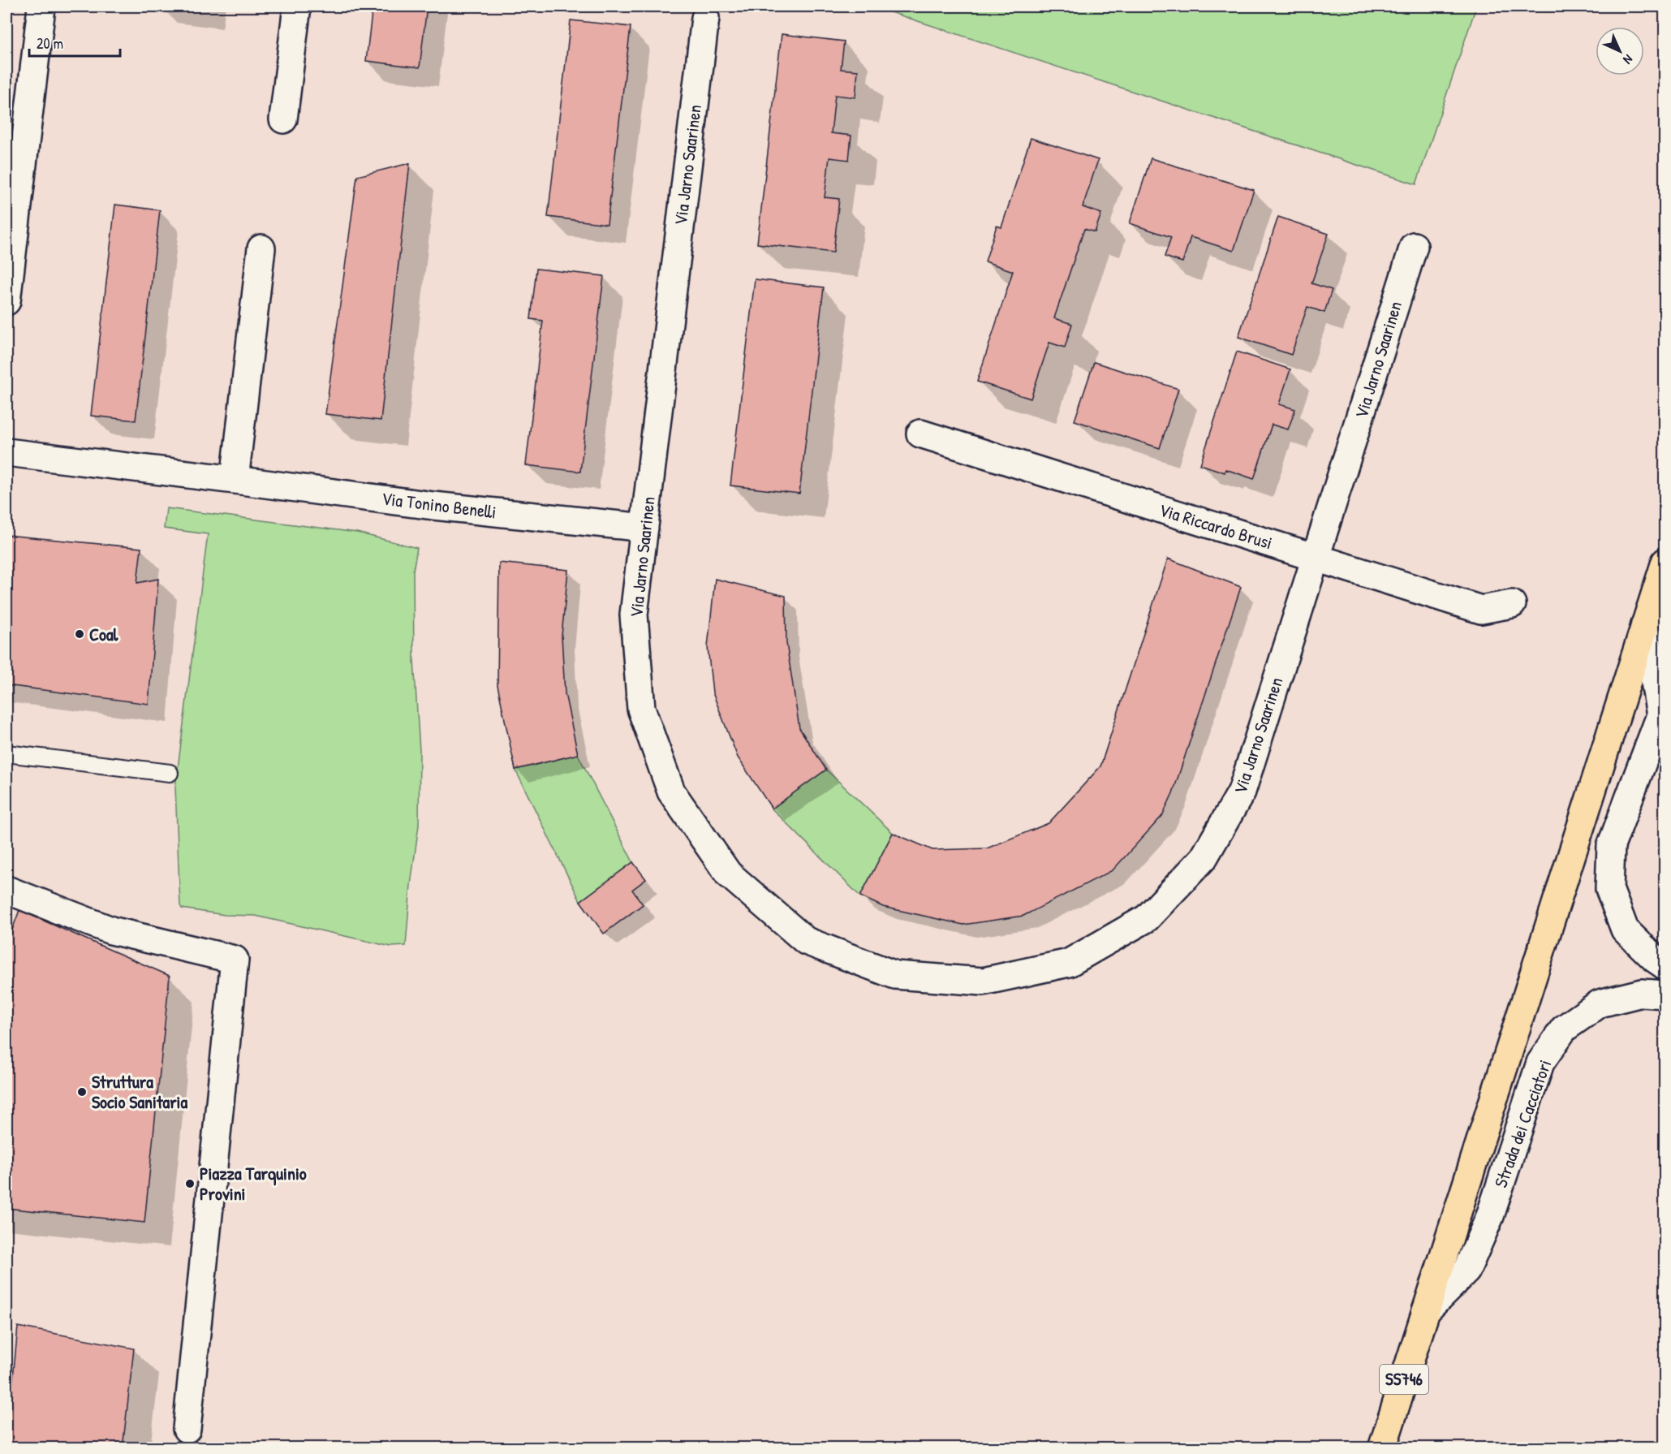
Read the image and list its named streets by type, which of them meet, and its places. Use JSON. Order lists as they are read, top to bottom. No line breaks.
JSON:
{"streets":{"main road":["SS746"],"street":["Via Jarno Saarinen","Via Tonino Benelli","Via Riccardo Brusi","Strada dei Cacciatori"]},"crossings":[["Via Jarno Saarinen","Via Tonino Benelli"],["Via Jarno Saarinen","Via Riccardo Brusi"],["Strada dei Cacciatori","SS746"]],"places":["Coal","Struttura Socio Sanitaria","Piazza Tarquinio Provini"],"scale_bar":"20 m","north":"bottom right"}
